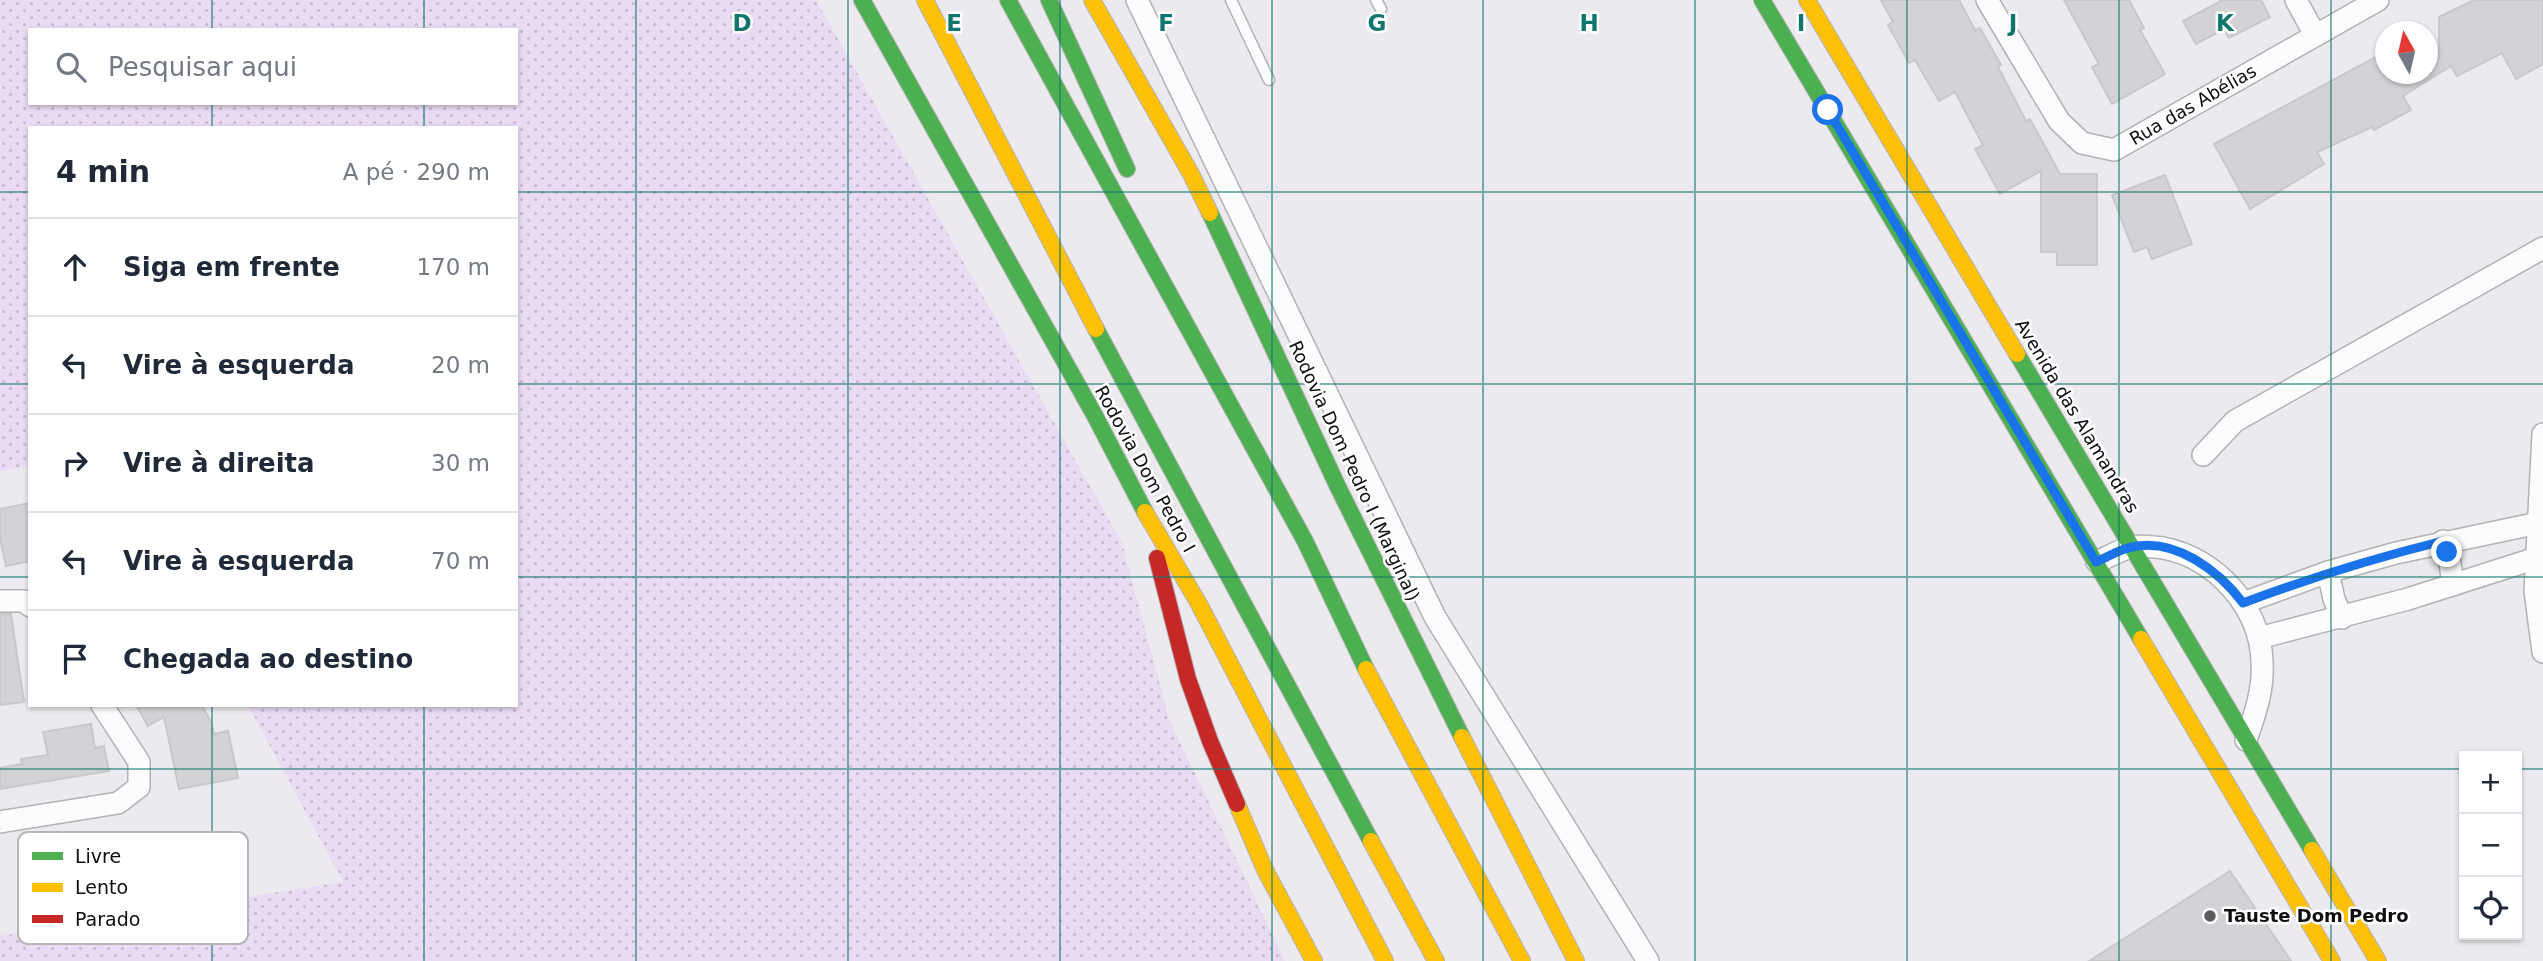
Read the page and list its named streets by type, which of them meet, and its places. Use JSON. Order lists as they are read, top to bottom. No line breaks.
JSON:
{"streets":{"main road":["Avenida das Alamandras","Rodovia Dom Pedro I","Rodovia Dom Pedro I (Marginal)"],"street":["Rua das Abélias"]},"places":["Tauste Dom Pedro"],"legend":["Livre","Lento","Parado"],"north":"top","page":{"search":"Pesquisar aqui","heading":["4 min","A pé · 290 m"],"list":[["Siga em frente","170 m"],["Vire à esquerda","20 m"],["Vire à direita","30 m"],["Vire à esquerda","70 m"],"Chegada ao destino"],"map_buttons":["+","−"]},"grid":{"columns":["D","E","F","G","H","I","J","K"]}}
